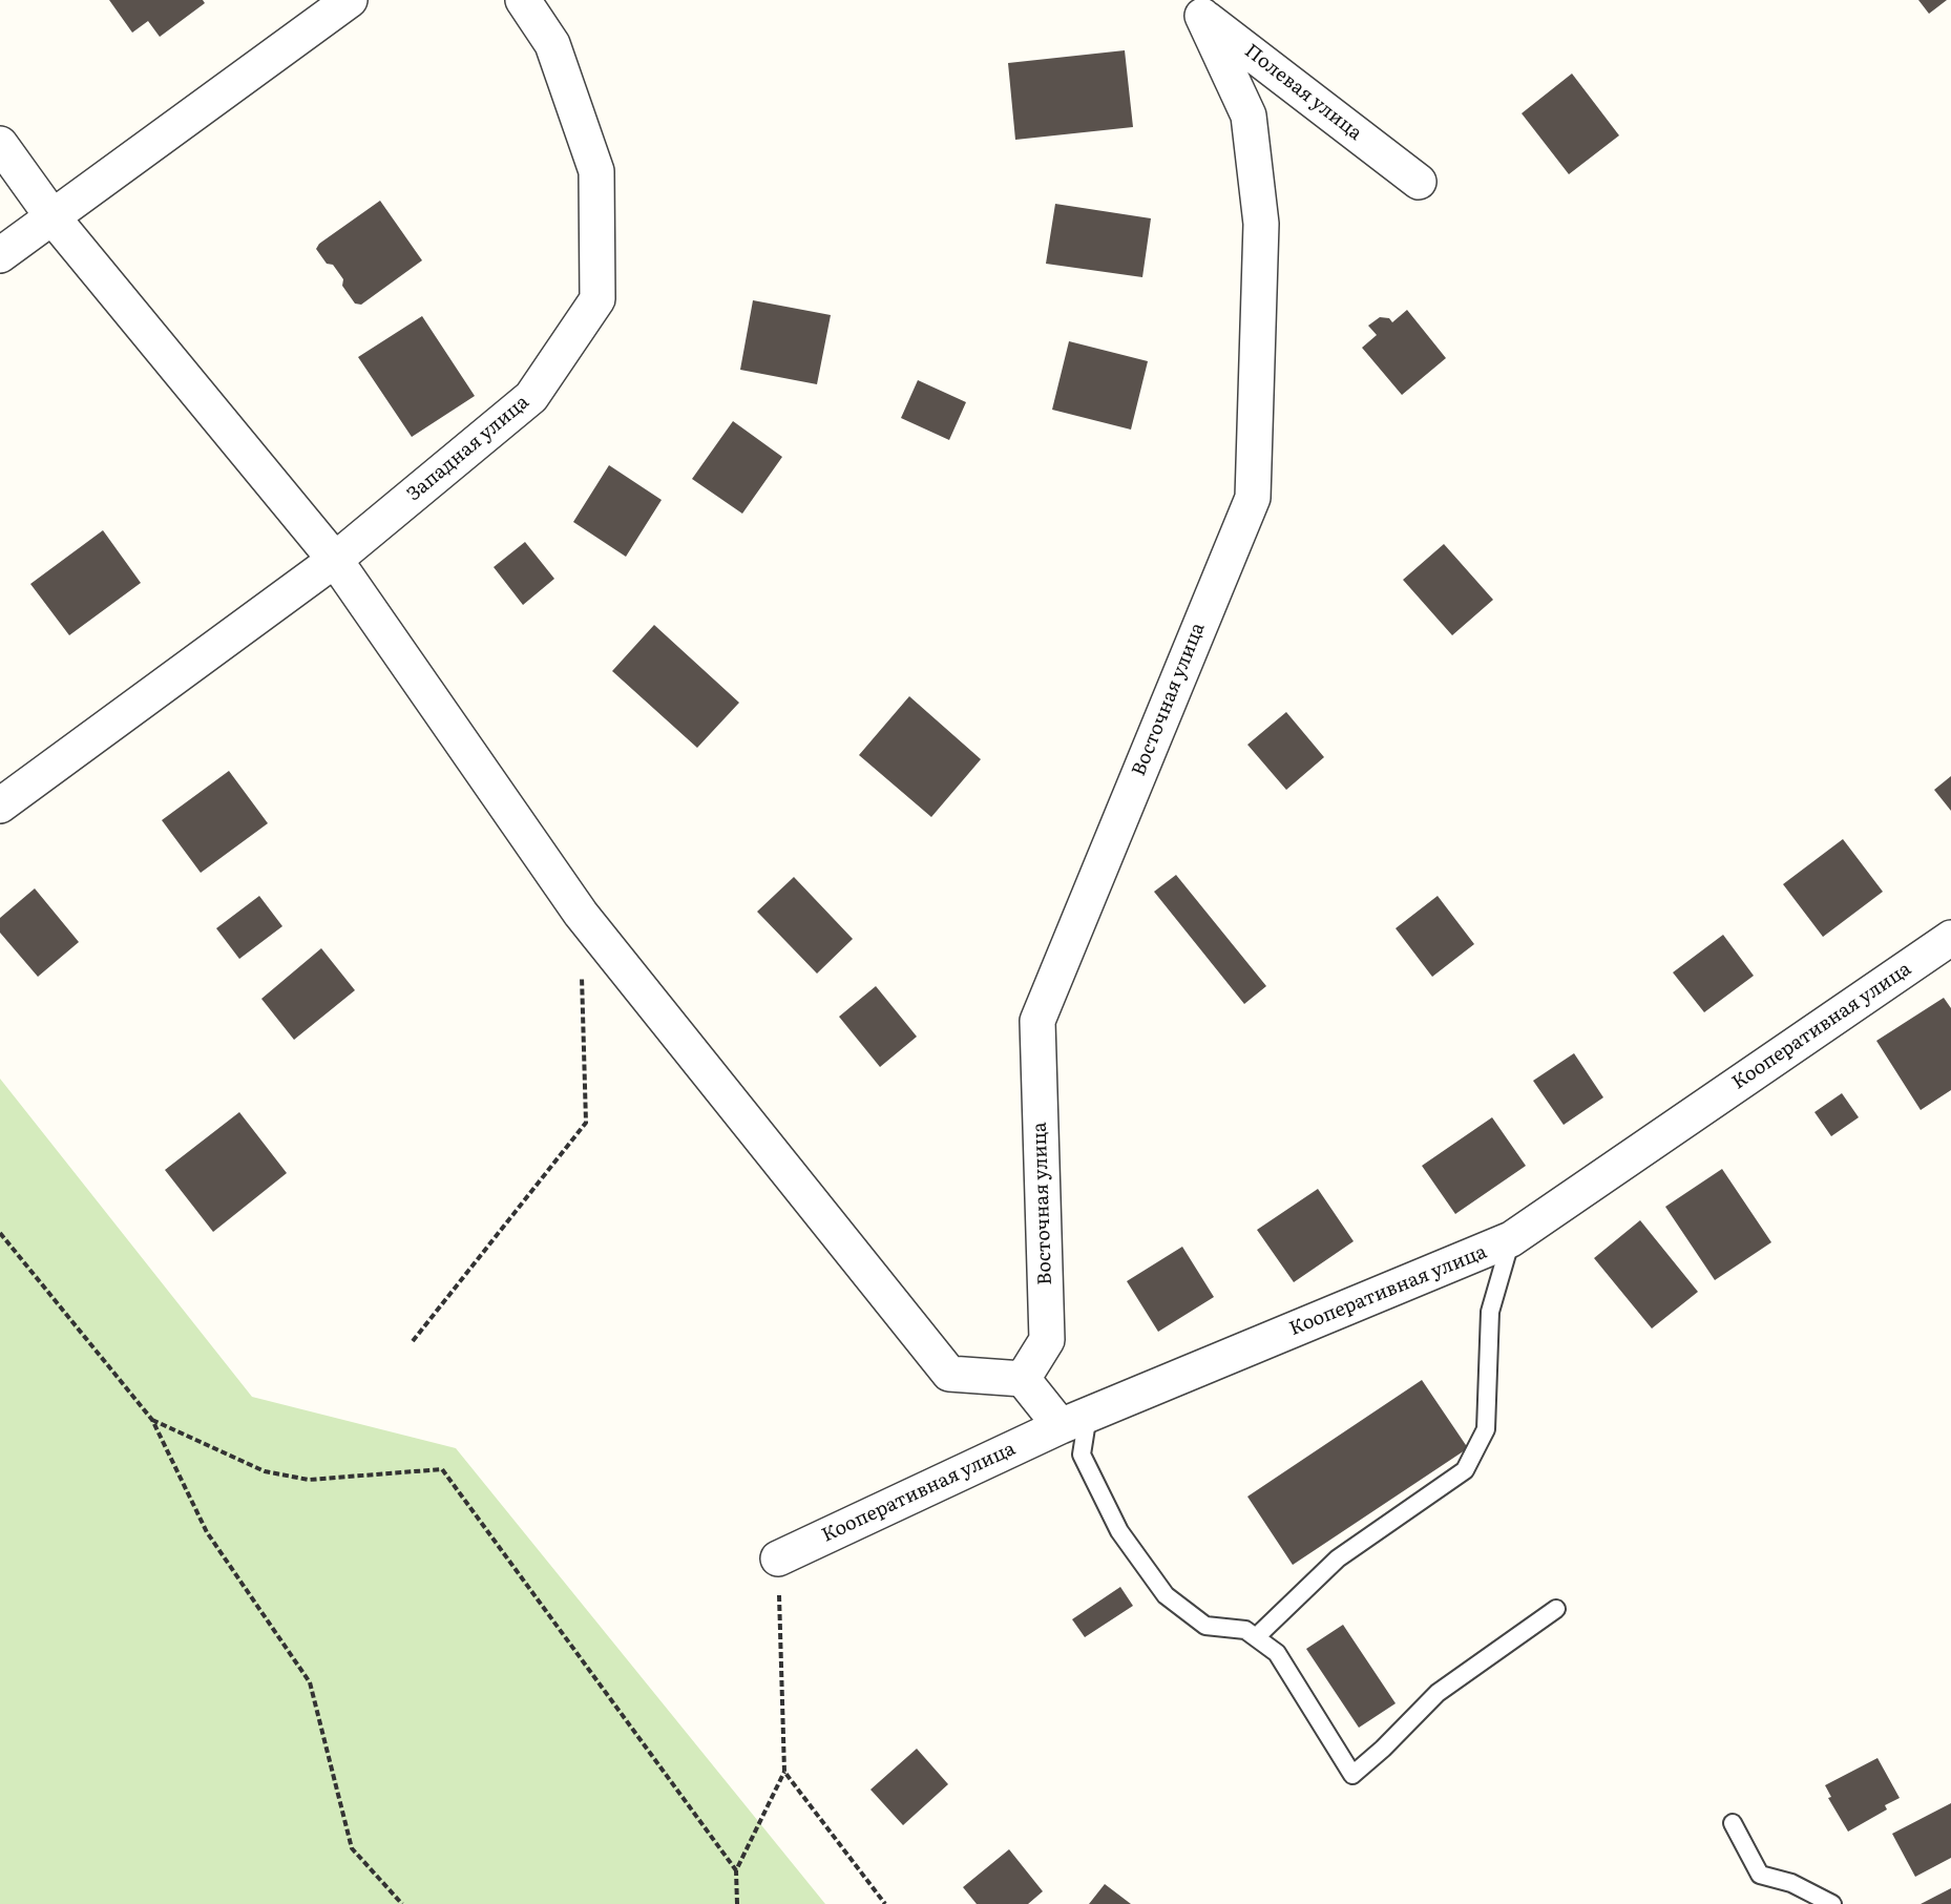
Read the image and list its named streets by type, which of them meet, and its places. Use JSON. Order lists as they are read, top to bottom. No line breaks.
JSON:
{"streets":{"street":["Полевая улица","Западная улица","Восточная улица","Кооперативная улица"]},"crossings":[["Полевая улица","Восточная улица"]]}
